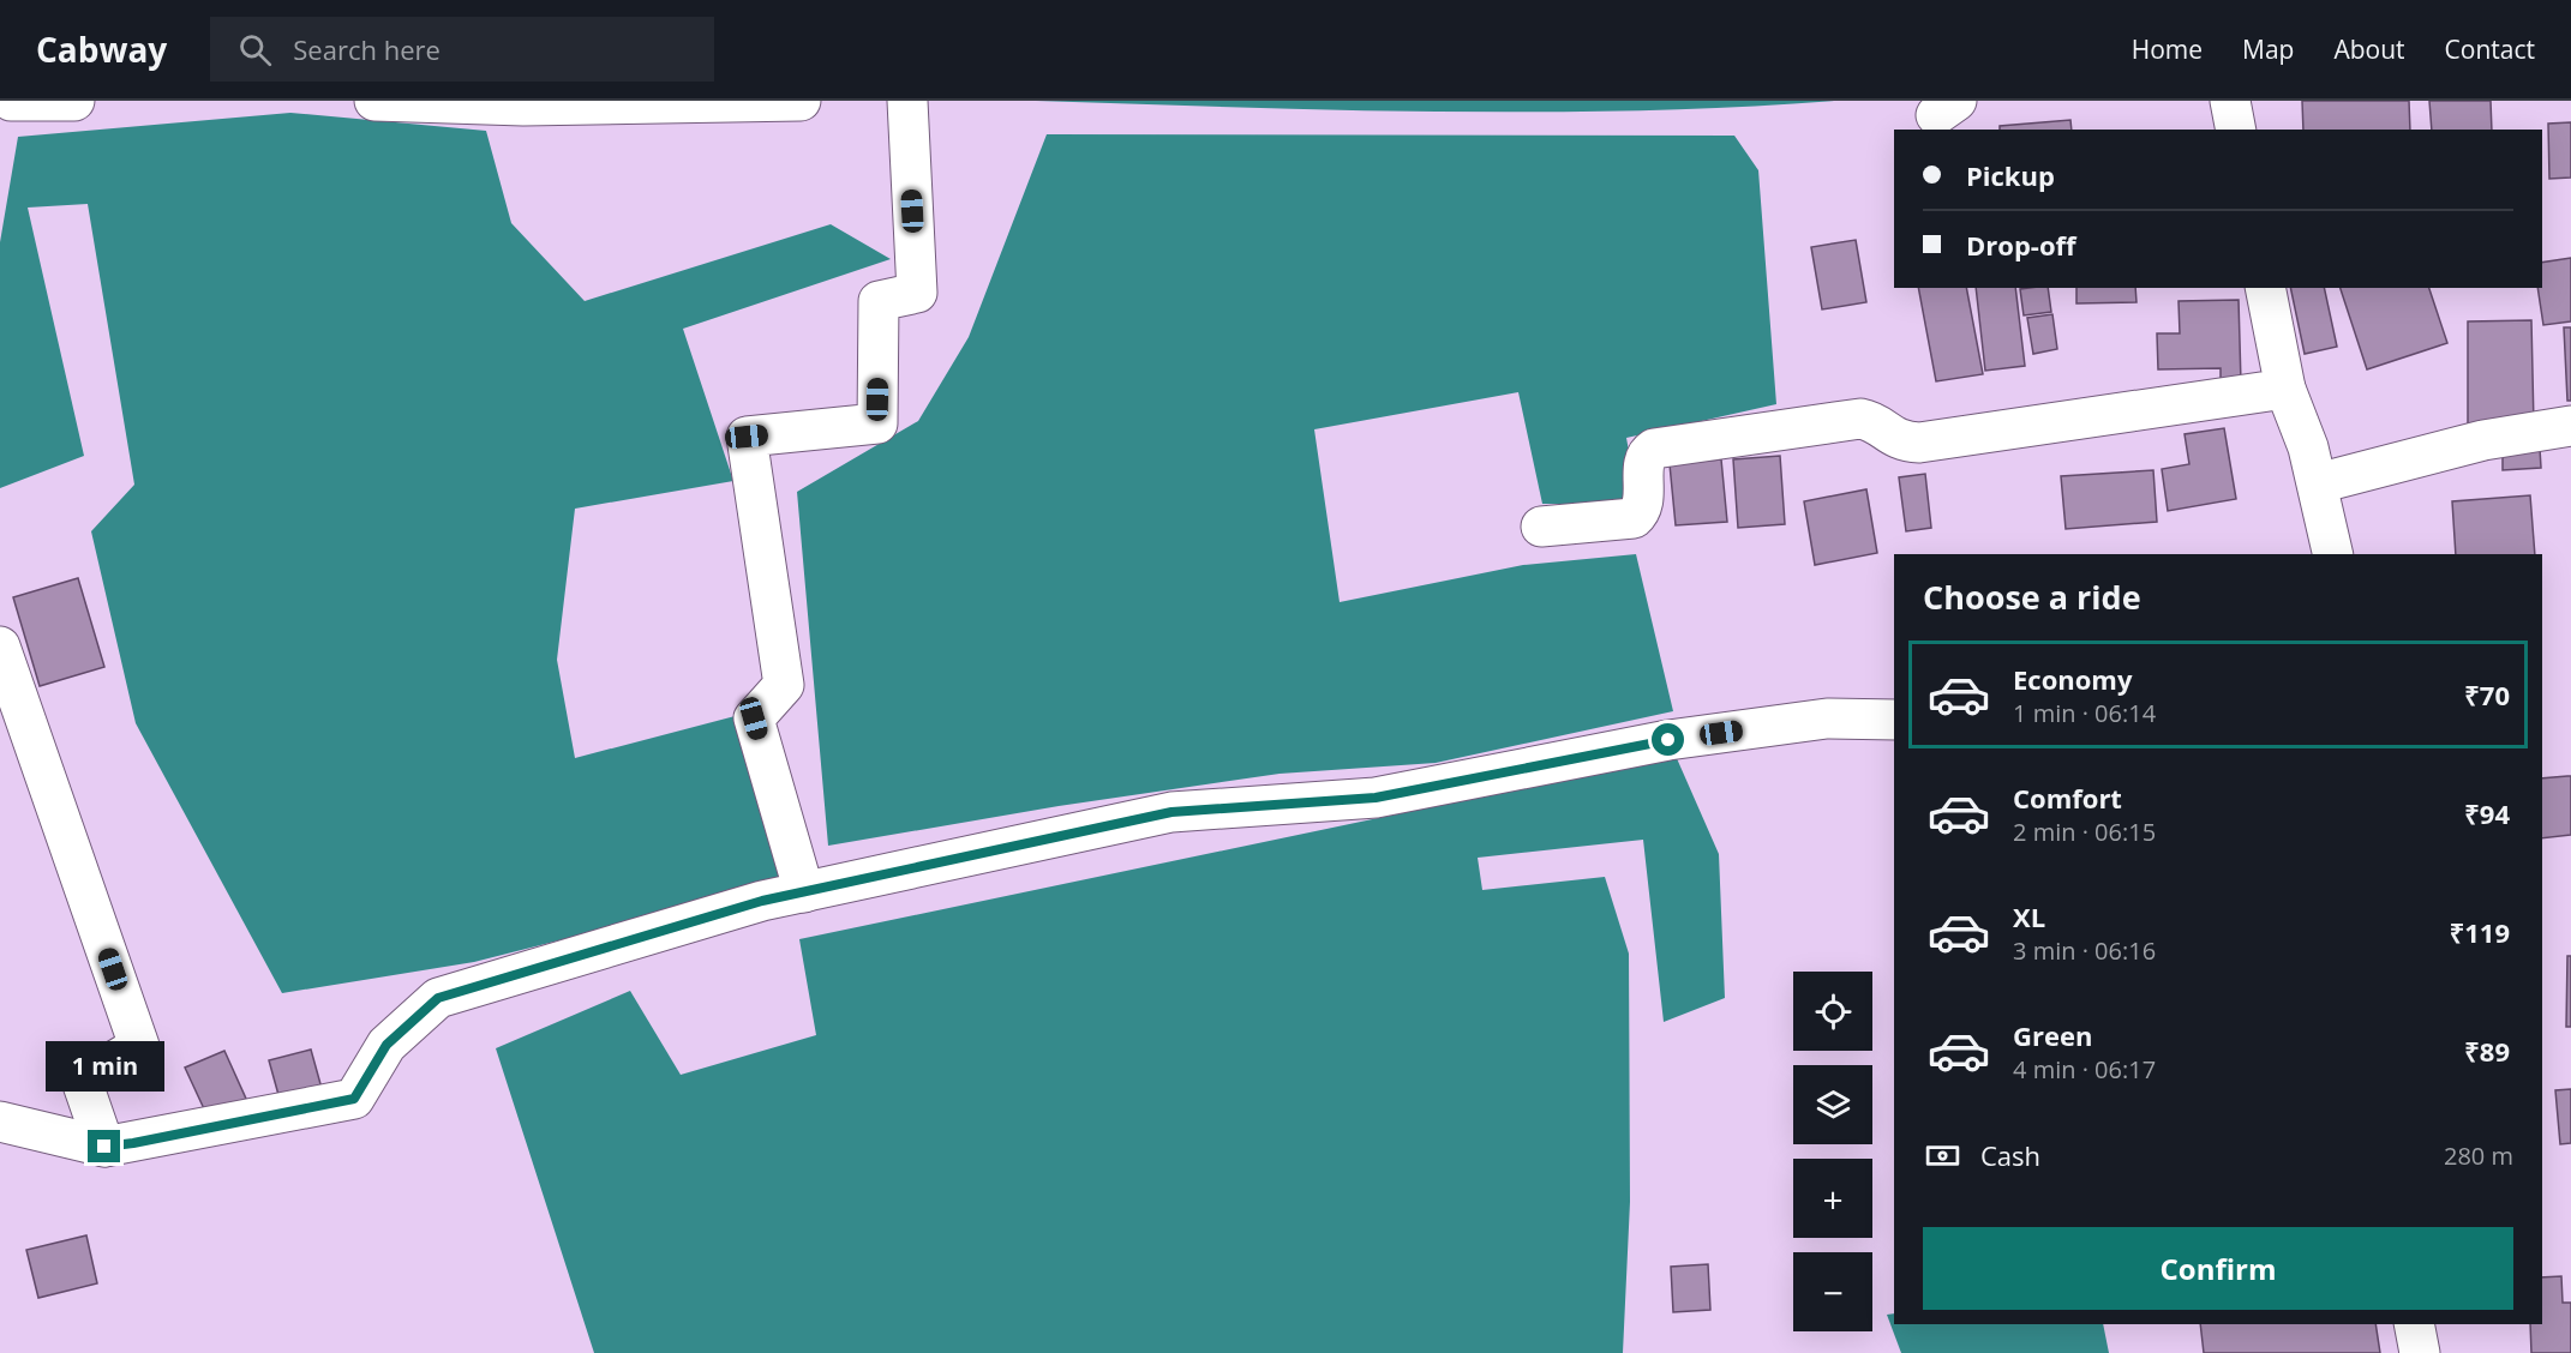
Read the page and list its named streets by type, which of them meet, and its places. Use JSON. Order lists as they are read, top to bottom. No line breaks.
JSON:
{"page":{"header":"Cabway","search":"Search here","nav":["Home","Map","About","Contact"],"banner":["Pickup","Drop-off"],"heading":"Choose a ride","list":[{"name":"Economy","note":"1 min · 06:14","value":"₹70"},{"name":"Comfort","note":"2 min · 06:15","value":"₹94"},{"name":"XL","note":"3 min · 06:16","value":"₹119"},{"name":"Green","note":"4 min · 06:17","value":"₹89"}],"map_buttons":["+","−"],"bubble":"1 min","pay":["Cash","280 m"],"buttons":"Confirm"}}
